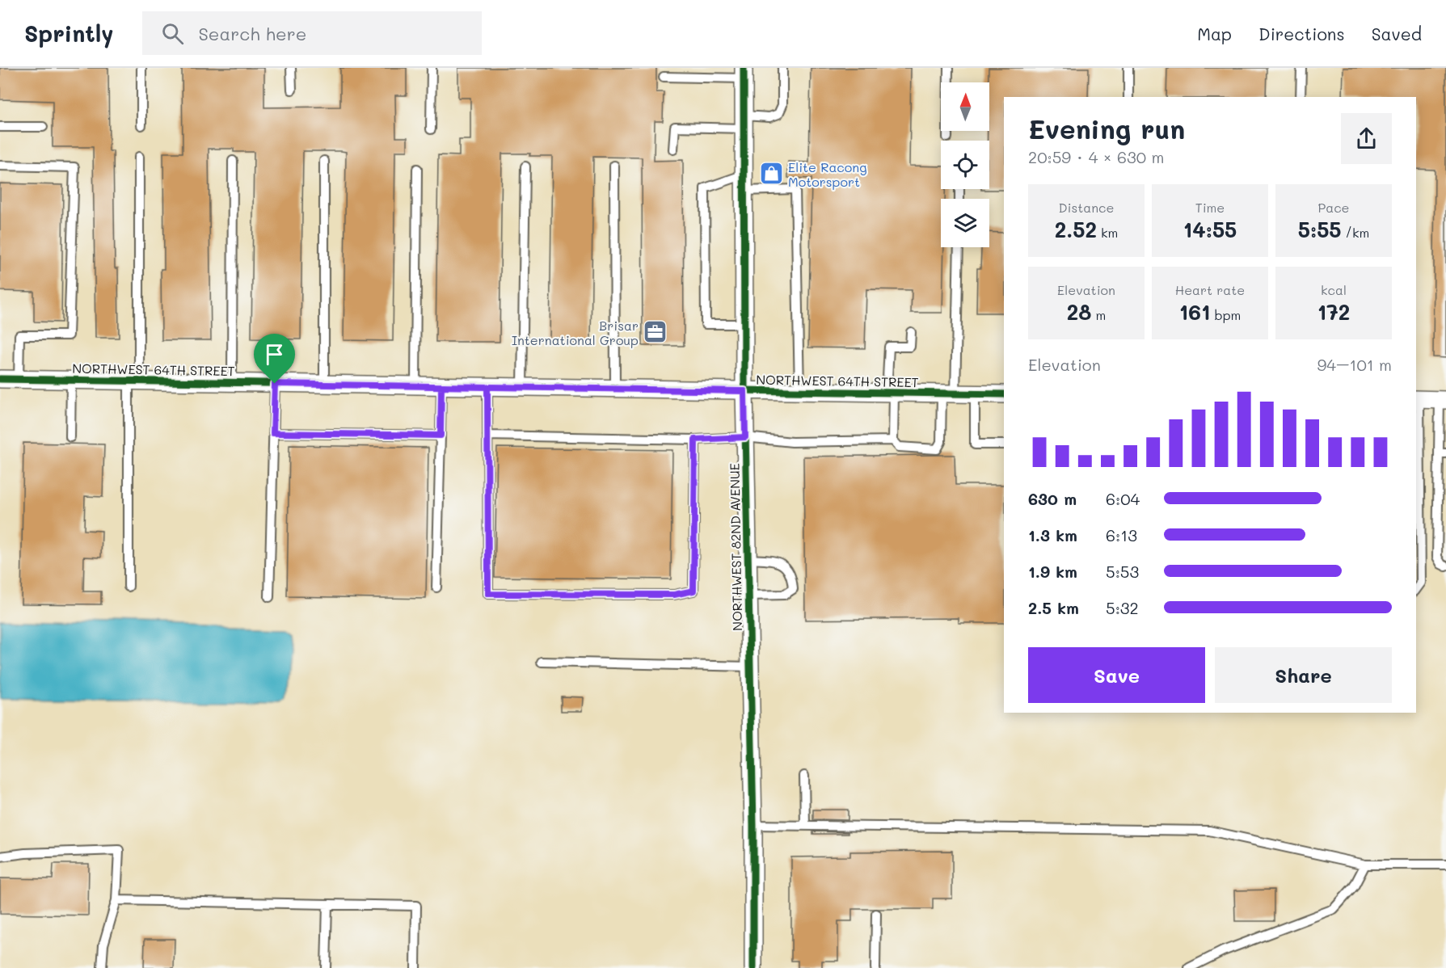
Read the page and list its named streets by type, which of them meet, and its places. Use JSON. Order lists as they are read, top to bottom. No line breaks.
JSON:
{"streets":{"street":["NORTHWEST 64TH STREET","NORTHWEST 82ND AVENUE"]},"crossings":[["NORTHWEST 64TH STREET","NORTHWEST 82ND AVENUE"]],"places":{"shop":["Elite Racong Motorsport"],"office":["Brisar International Group"]},"north":"top","page":{"header":"Sprintly","search":"Search here","nav":["Map","Directions","Saved"],"heading":["Evening run","20:59 · 4 × 630 m"],"stats":[["Distance","2.52 km"],["Time","14:55"],["Pace","5:55 /km"],["Elevation","28 m"],["Heart rate","161 bpm"],["kcal","172"]],"chart":["Elevation","94–101 m"],"list":[{"name":"630 m","note":"6:04"},{"name":"1.3 km","note":"6:13"},{"name":"1.9 km","note":"5:53"},{"name":"2.5 km","note":"5:32"}],"buttons":["Save","Share"]}}
